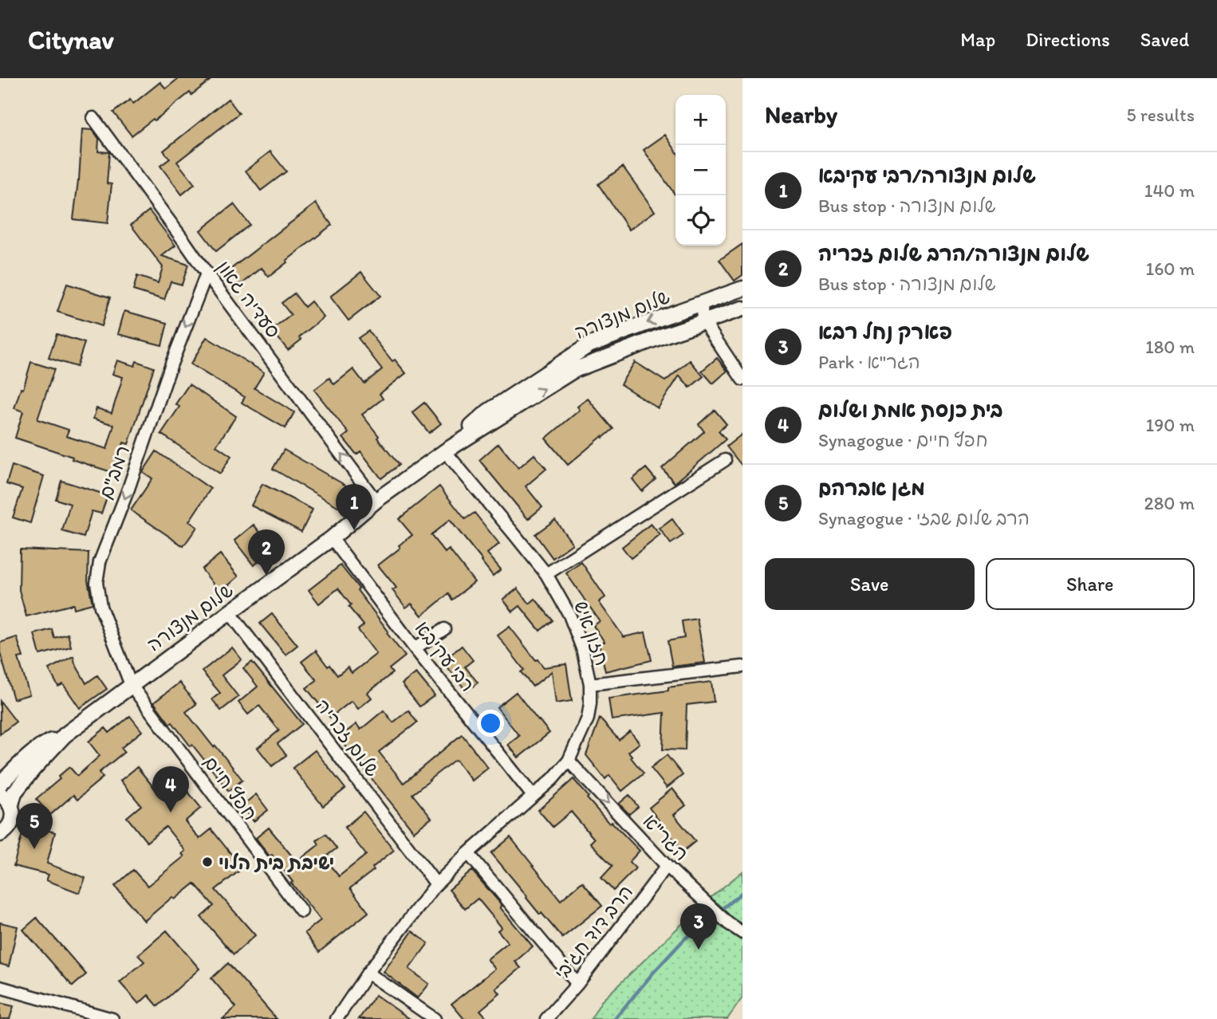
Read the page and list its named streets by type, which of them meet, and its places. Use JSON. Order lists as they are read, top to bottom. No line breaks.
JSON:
{"streets":{"street":["סעדיה גאון","שלום מנצורה","רמב\"ם","חזון איש","רבי עקיבא","שלום זכריה","חפץ חיים","הגר\"א","הרב דוד חג'בי"]},"crossings":[["סעדיה גאון","שלום מנצורה"],["סעדיה גאון","רמב\"ם"],["שלום מנצורה","רמב\"ם"],["שלום מנצורה","חזון איש"],["שלום מנצורה","רבי עקיבא"],["שלום מנצורה","שלום זכריה"],["שלום מנצורה","חפץ חיים"],["רמב\"ם","חפץ חיים"],["חזון איש","רבי עקיבא"],["חזון איש","שלום זכריה"],["חזון איש","הגר\"א"],["הגר\"א","הרב דוד חג'בי"]],"one_way":["סעדיה גאון","רמב\"ם","הגר\"א"],"places":["ישיבת בית הלוי"],"page":{"header":"Citynav","nav":["Map","Directions","Saved"],"heading":["Nearby","5 results"],"map_buttons":["+","−"],"list":[{"mark":"1","name":"שלום מנצורה/רבי עקיבא","note":"Bus stop · שלום מנצורה","value":"140 m"},{"mark":"2","name":"שלום מנצורה/הרב שלום זכריה","note":"Bus stop · שלום מנצורה","value":"160 m"},{"mark":"3","name":"פארק נחל רבא","note":"Park · הגר\"א","value":"180 m"},{"mark":"4","name":"בית כנסת אמת ושלום","note":"Synagogue · חפץ חיים","value":"190 m"},{"mark":"5","name":"מגן אברהם","note":"Synagogue · הרב שלום שבזי","value":"280 m"}],"pins":["1","2","4","5","3"],"buttons":["Save","Share"]}}
